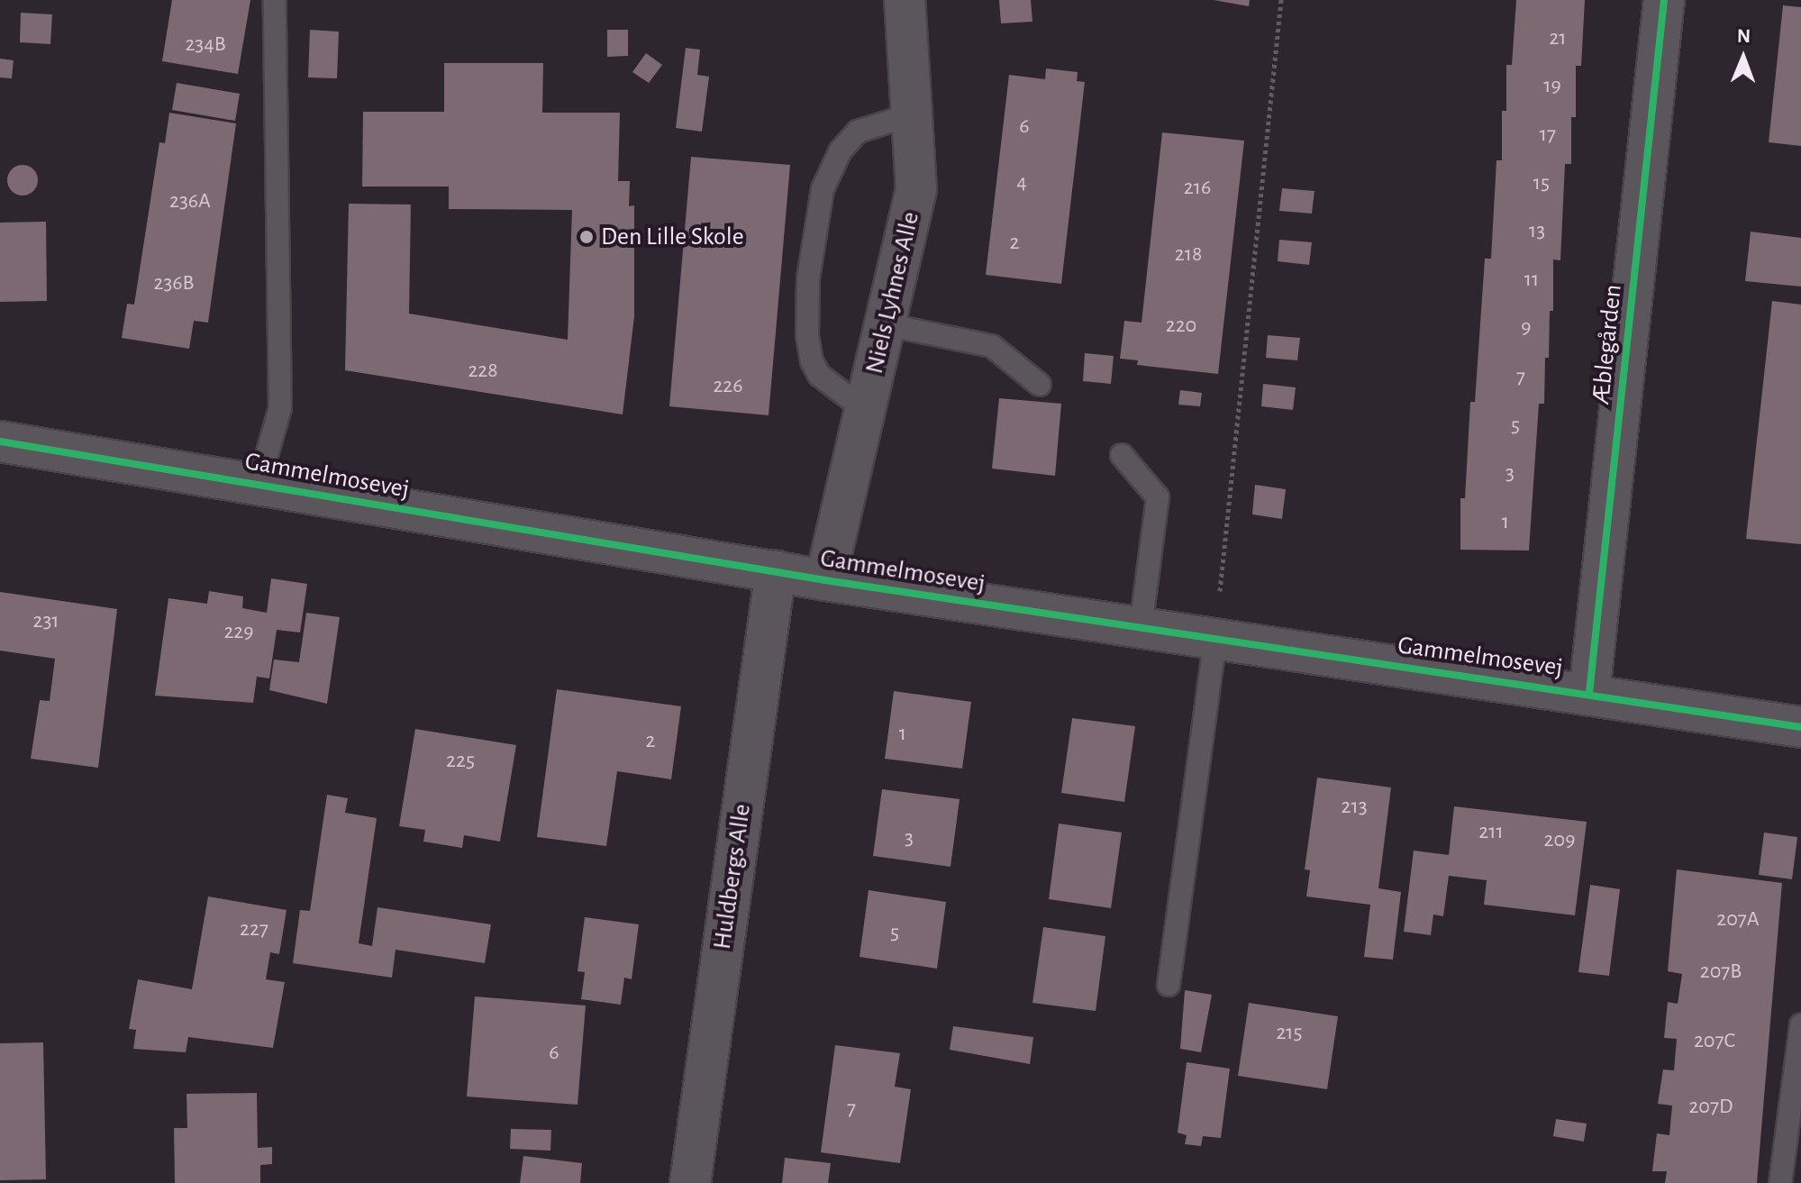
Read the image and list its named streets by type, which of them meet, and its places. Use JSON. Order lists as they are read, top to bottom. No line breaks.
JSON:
{"streets":{"street":["Niels Lyhnes Alle","Æblegården","Gammelmosevej","Huldbergs Alle"]},"crossings":[["Niels Lyhnes Alle","Gammelmosevej"],["Æblegården","Gammelmosevej"],["Gammelmosevej","Huldbergs Alle"]],"places":["Den Lille Skole"],"house_numbers":["21","234B","19","6","17","4","15","216","236A","13","2","218","11","236B","220","9","228","7","226","5","3","1","231","229","1","2","225","213","211","3","209","207A","227","5","207B","215","207C","6","207D","7"],"north":"top"}
